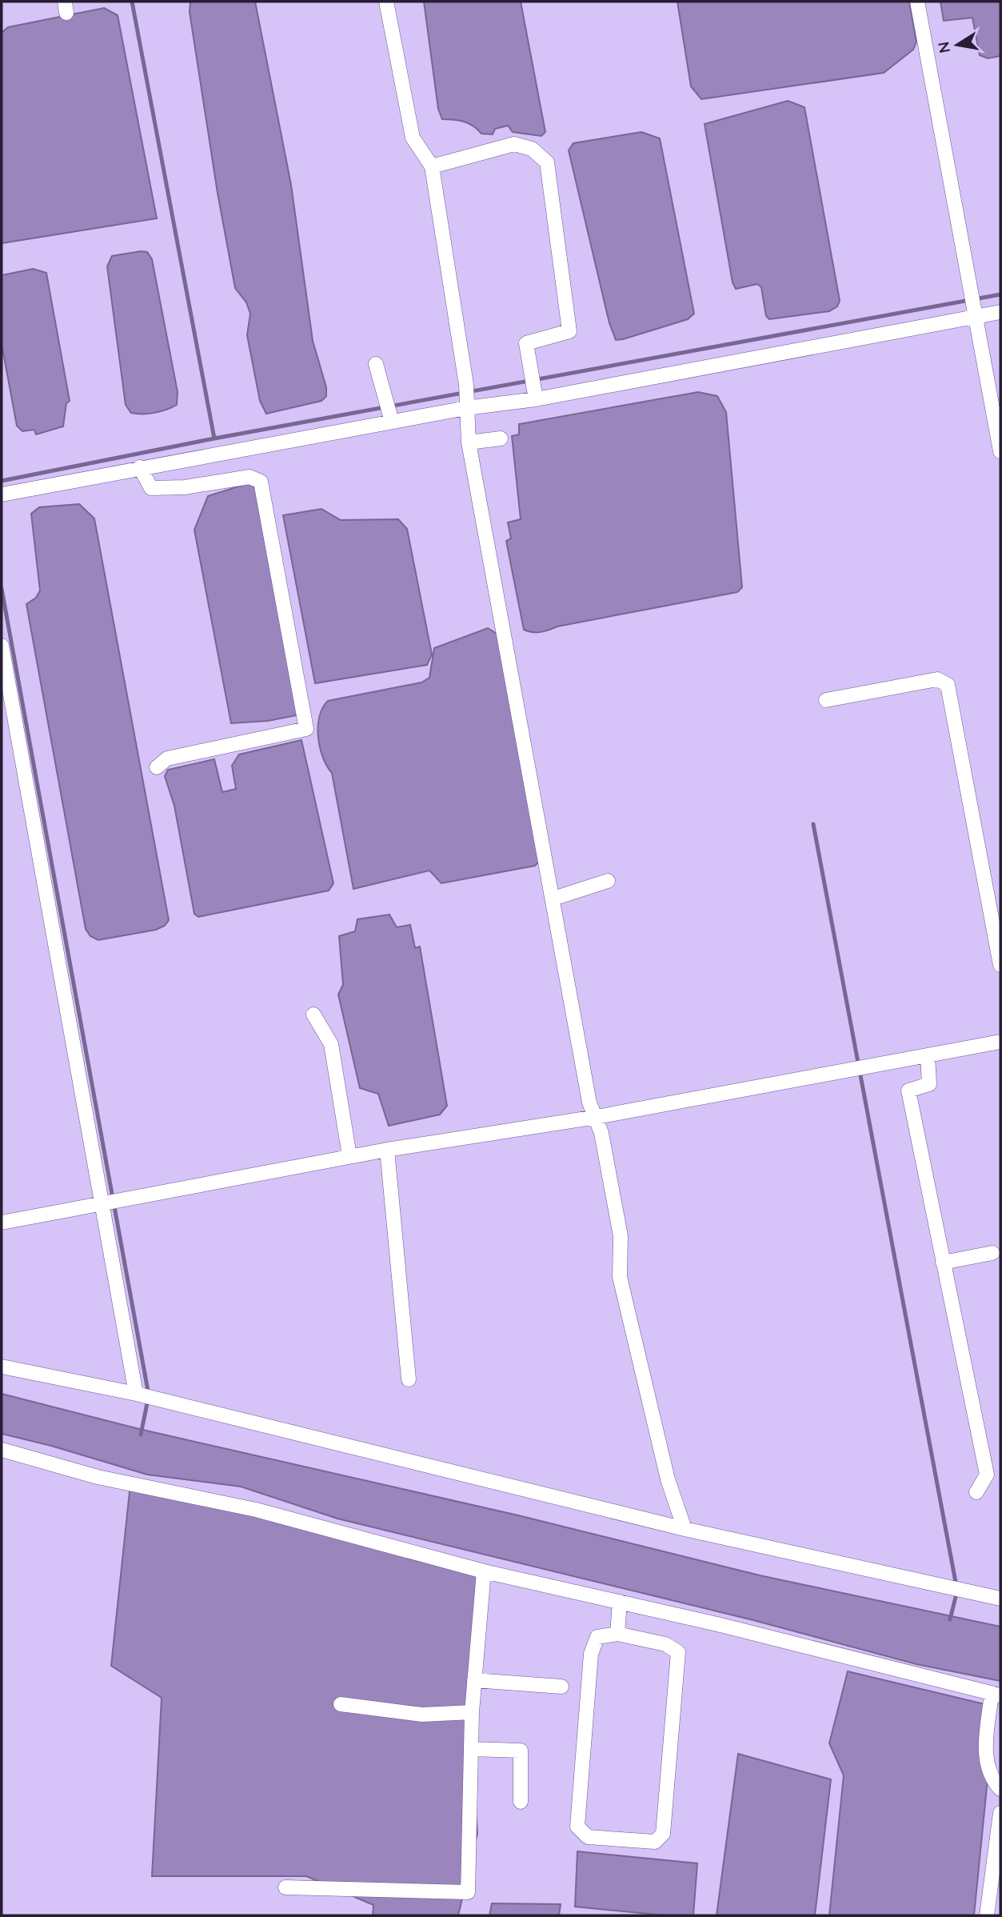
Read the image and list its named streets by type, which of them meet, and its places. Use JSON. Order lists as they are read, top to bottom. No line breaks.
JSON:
{"north":"left"}
